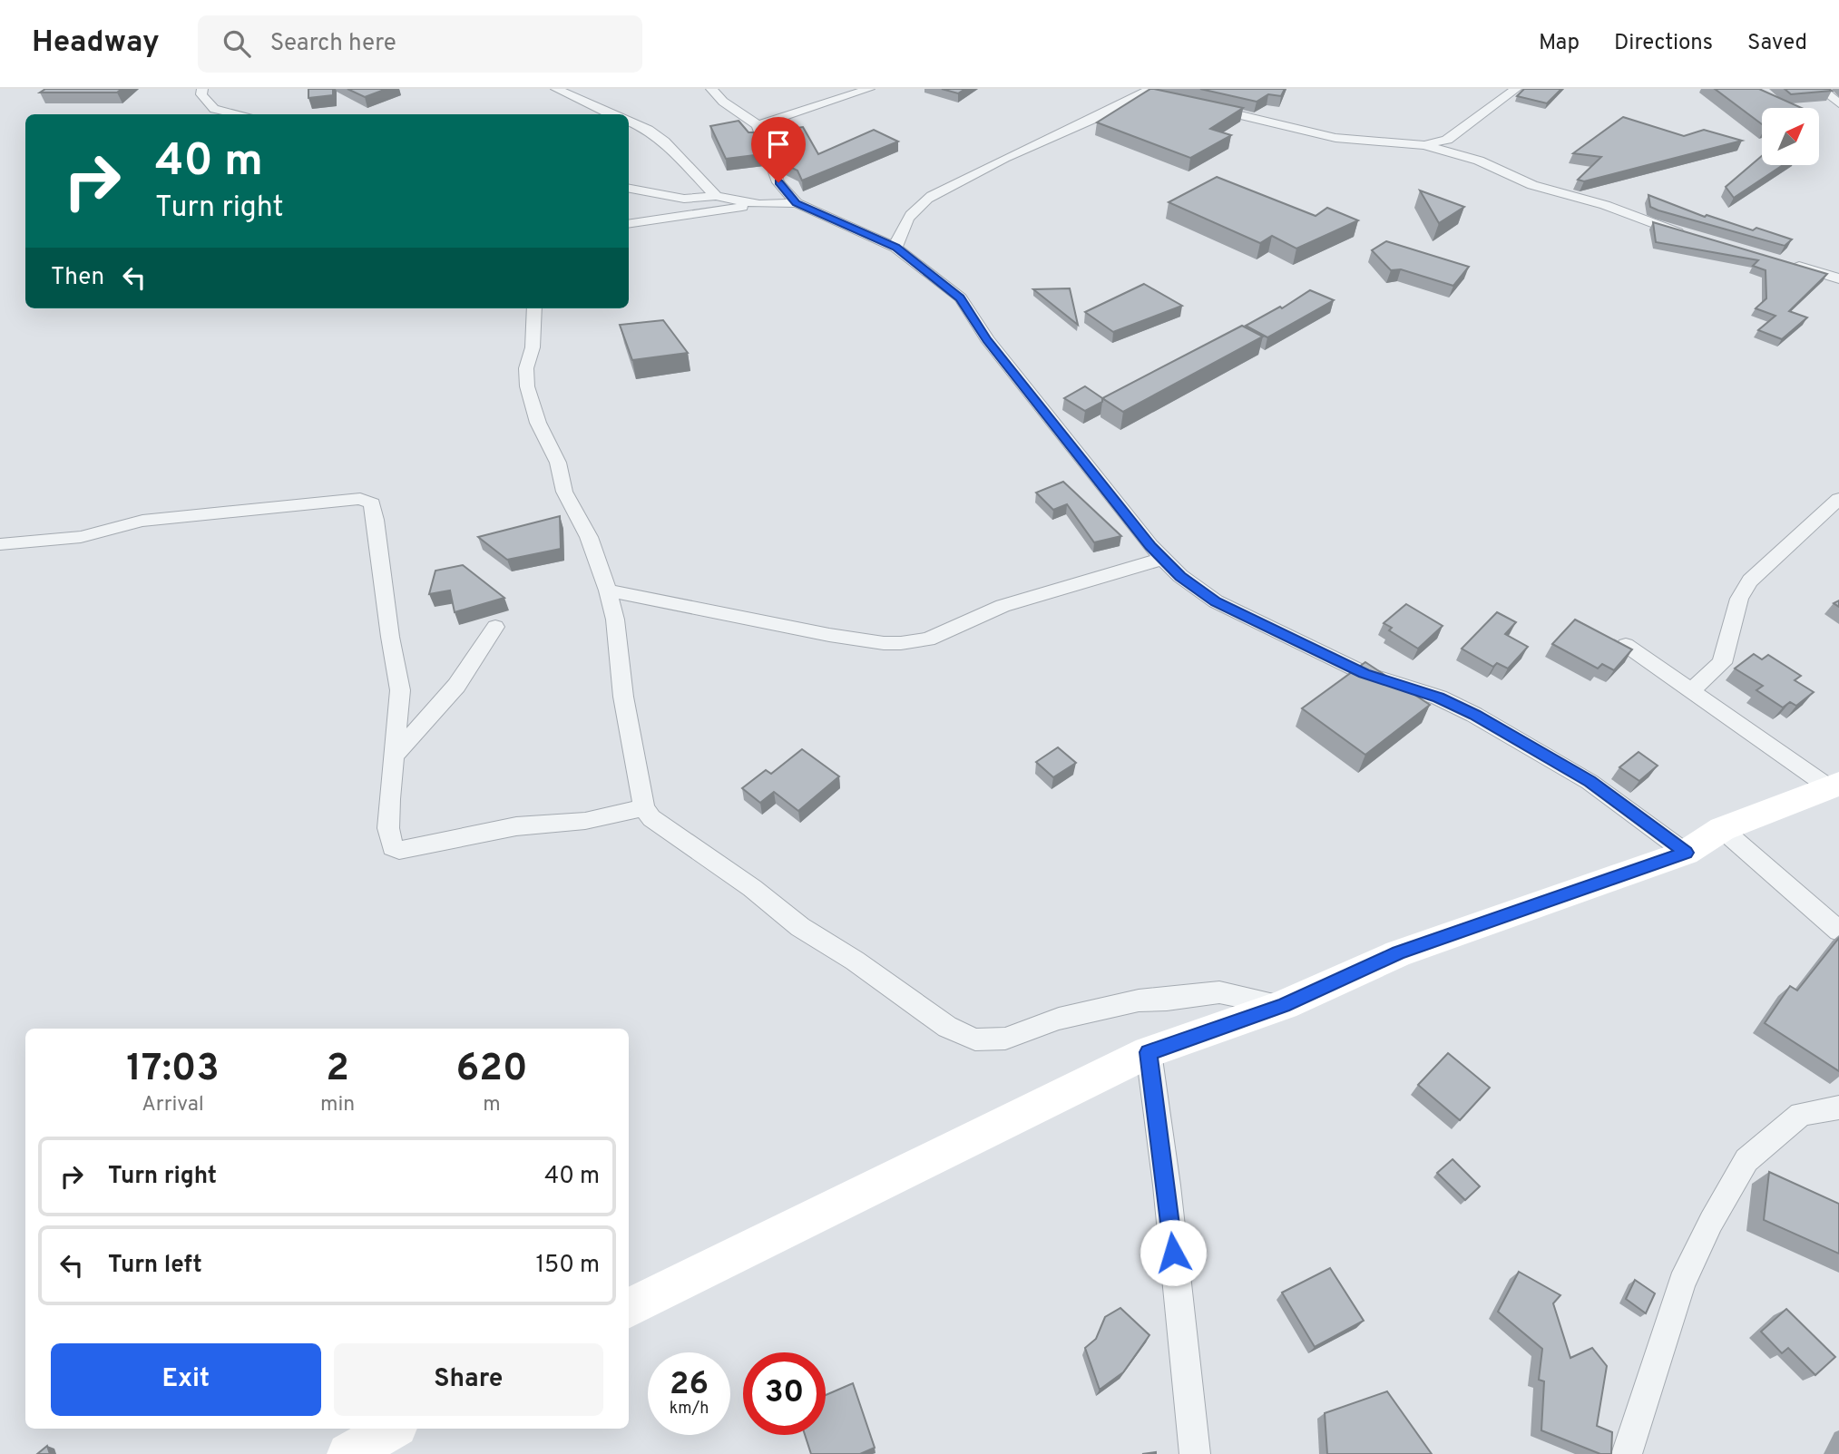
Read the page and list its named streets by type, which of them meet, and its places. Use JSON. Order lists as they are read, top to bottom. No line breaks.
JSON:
{"north":"top right","page":{"header":"Headway","search":"Search here","nav":["Map","Directions","Saved"],"turn":["40 m","Turn right"],"then":"Then","eta":["17:03","Arrival","2","min","620","m"],"list":[{"name":"Turn right","value":"40 m"},{"name":"Turn left","value":"150 m"}],"buttons":["Exit","Share"],"speed":"26 km/h","limit":"30"}}
